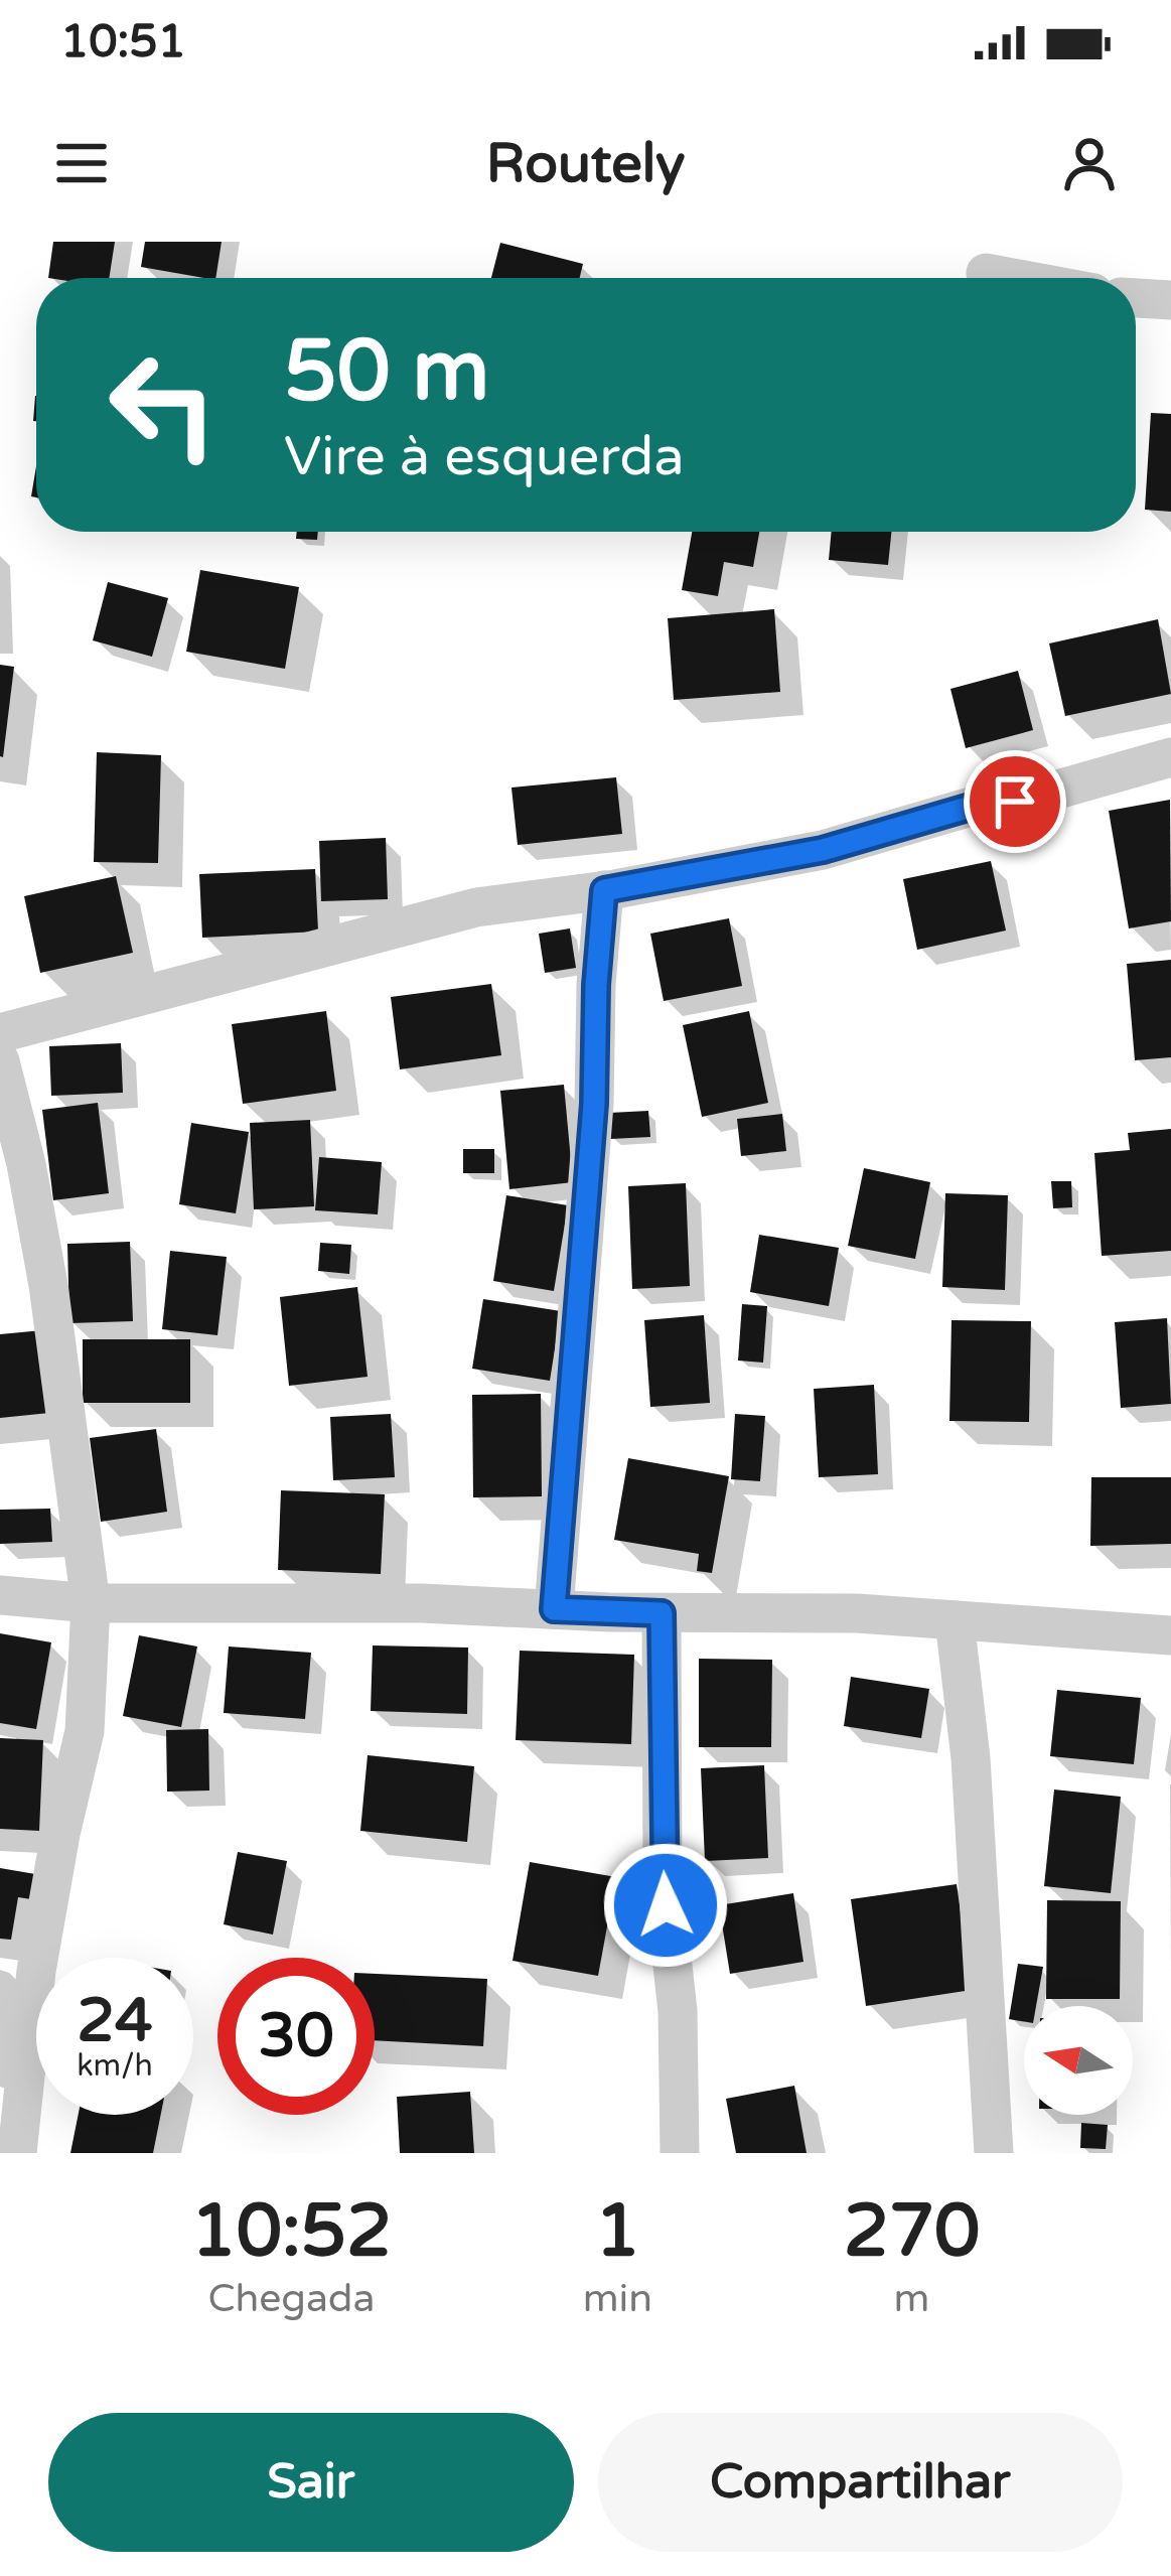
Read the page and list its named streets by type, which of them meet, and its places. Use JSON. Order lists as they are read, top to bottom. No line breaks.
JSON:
{"north":"left","page":{"status":"10:51","header":"Routely","turn":["50 m","Vire à esquerda"],"speed":"24 km/h","limit":"30","eta":["10:52","Chegada","1","min","270","m"],"buttons":["Sair","Compartilhar"]}}
